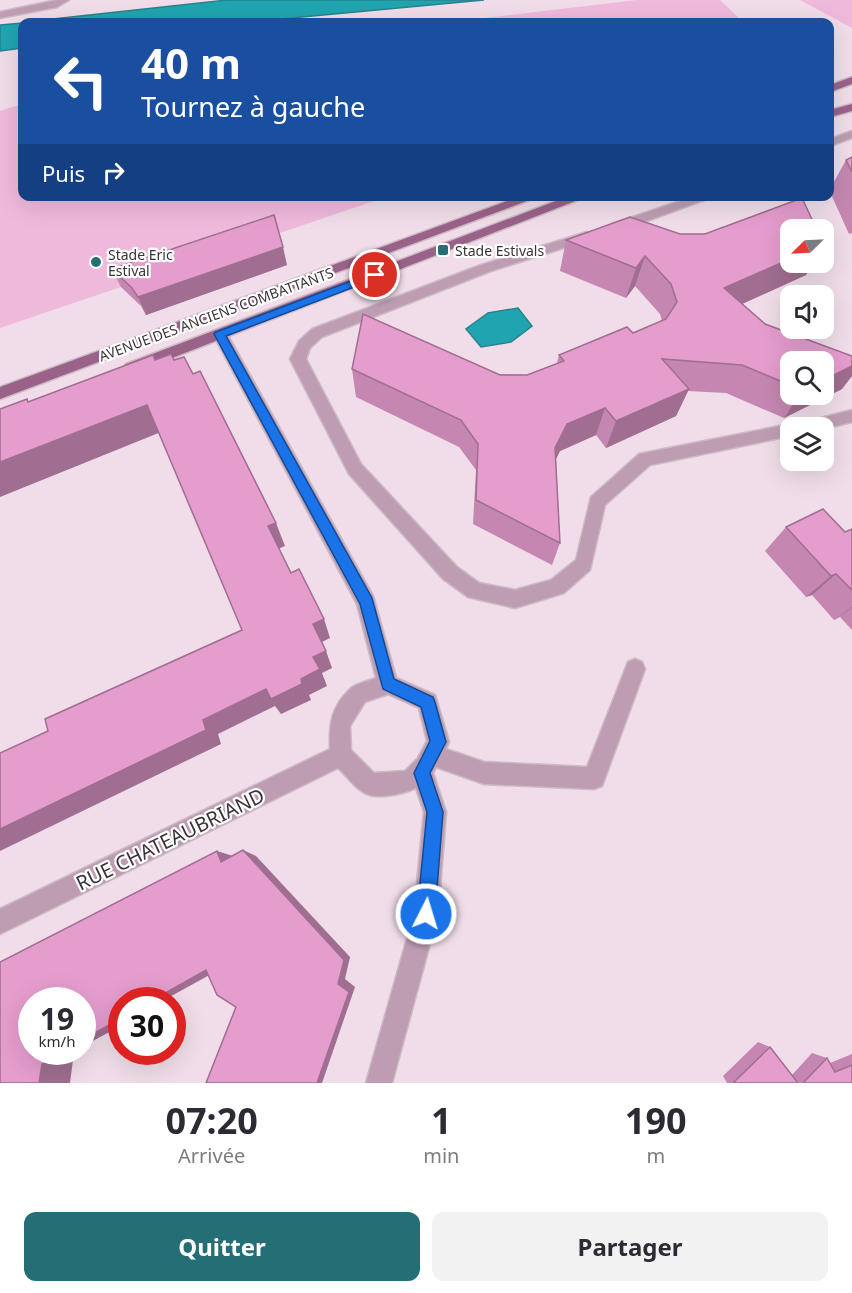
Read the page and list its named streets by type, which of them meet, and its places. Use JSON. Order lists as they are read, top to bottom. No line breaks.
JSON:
{"streets":{"main road":["AVENUE DES ANCIENS COMBATTANTS"],"street":["RUE CHATEAUBRIAND"]},"places":{"transit":["Stade Estivals"],"other":["Stade Eric Estival"]},"north":"bottom left","page":{"turn":["40 m","Tournez à gauche"],"then":"Puis","speed":"19 km/h","limit":"30","eta":["07:20","Arrivée","1","min","190","m"],"buttons":["Quitter","Partager"]}}
